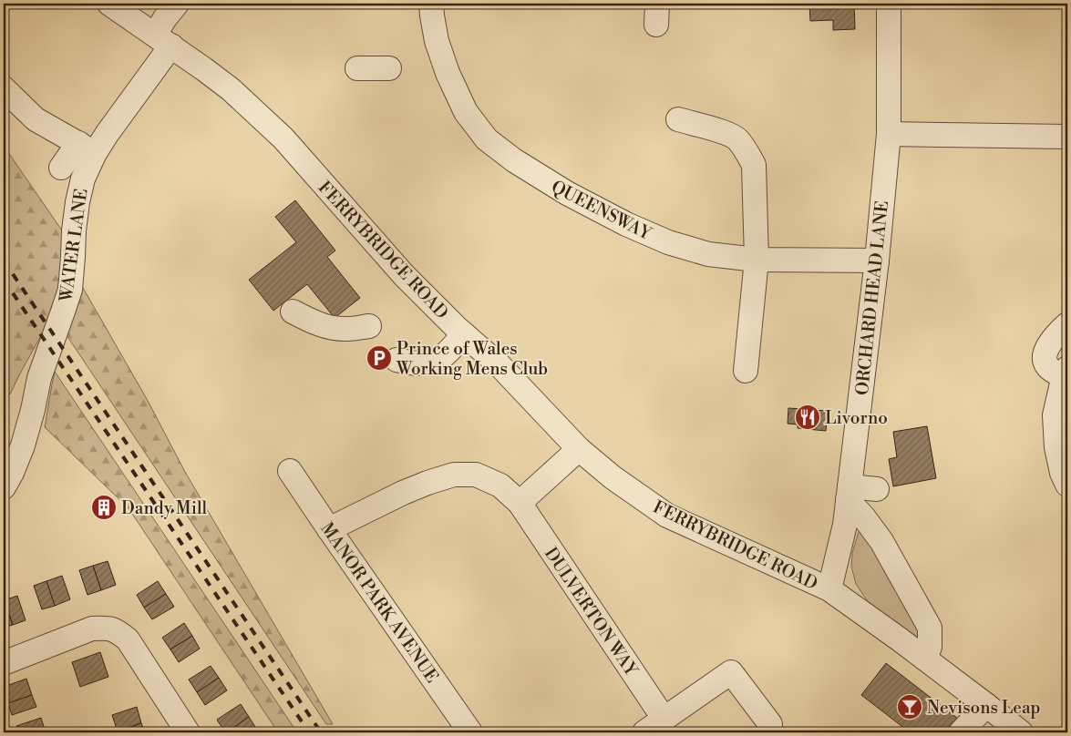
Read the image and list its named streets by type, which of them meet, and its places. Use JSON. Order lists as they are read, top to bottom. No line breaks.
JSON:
{"streets":{"street":["QUEENSWAY","WATER LANE","FERRYBRIDGE ROAD","ORCHARD HEAD LANE","MANOR PARK AVENUE","DULVERTON WAY"]},"crossings":[["QUEENSWAY","ORCHARD HEAD LANE"],["WATER LANE","FERRYBRIDGE ROAD"],["FERRYBRIDGE ROAD","ORCHARD HEAD LANE"],["MANOR PARK AVENUE","DULVERTON WAY"]],"places":{"parking":["Prince of Wales Working Mens Club"],"restaurant":["Livorno"],"building":["Dandy Mill"],"bar":["Nevisons Leap"]}}
